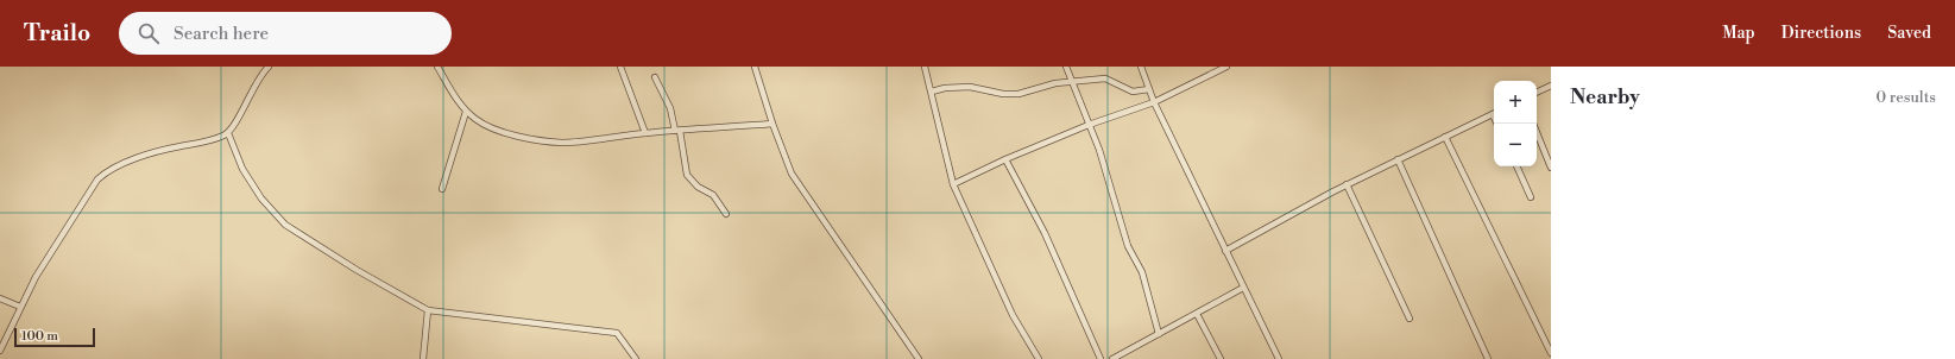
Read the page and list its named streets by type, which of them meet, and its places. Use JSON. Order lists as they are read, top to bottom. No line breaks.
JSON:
{"scale_bar":"100 m","page":{"header":"Trailo","search":"Search here","nav":["Map","Directions","Saved"],"heading":["Nearby","0 results"],"map_buttons":["+","−"],"scale":"100 m"}}
